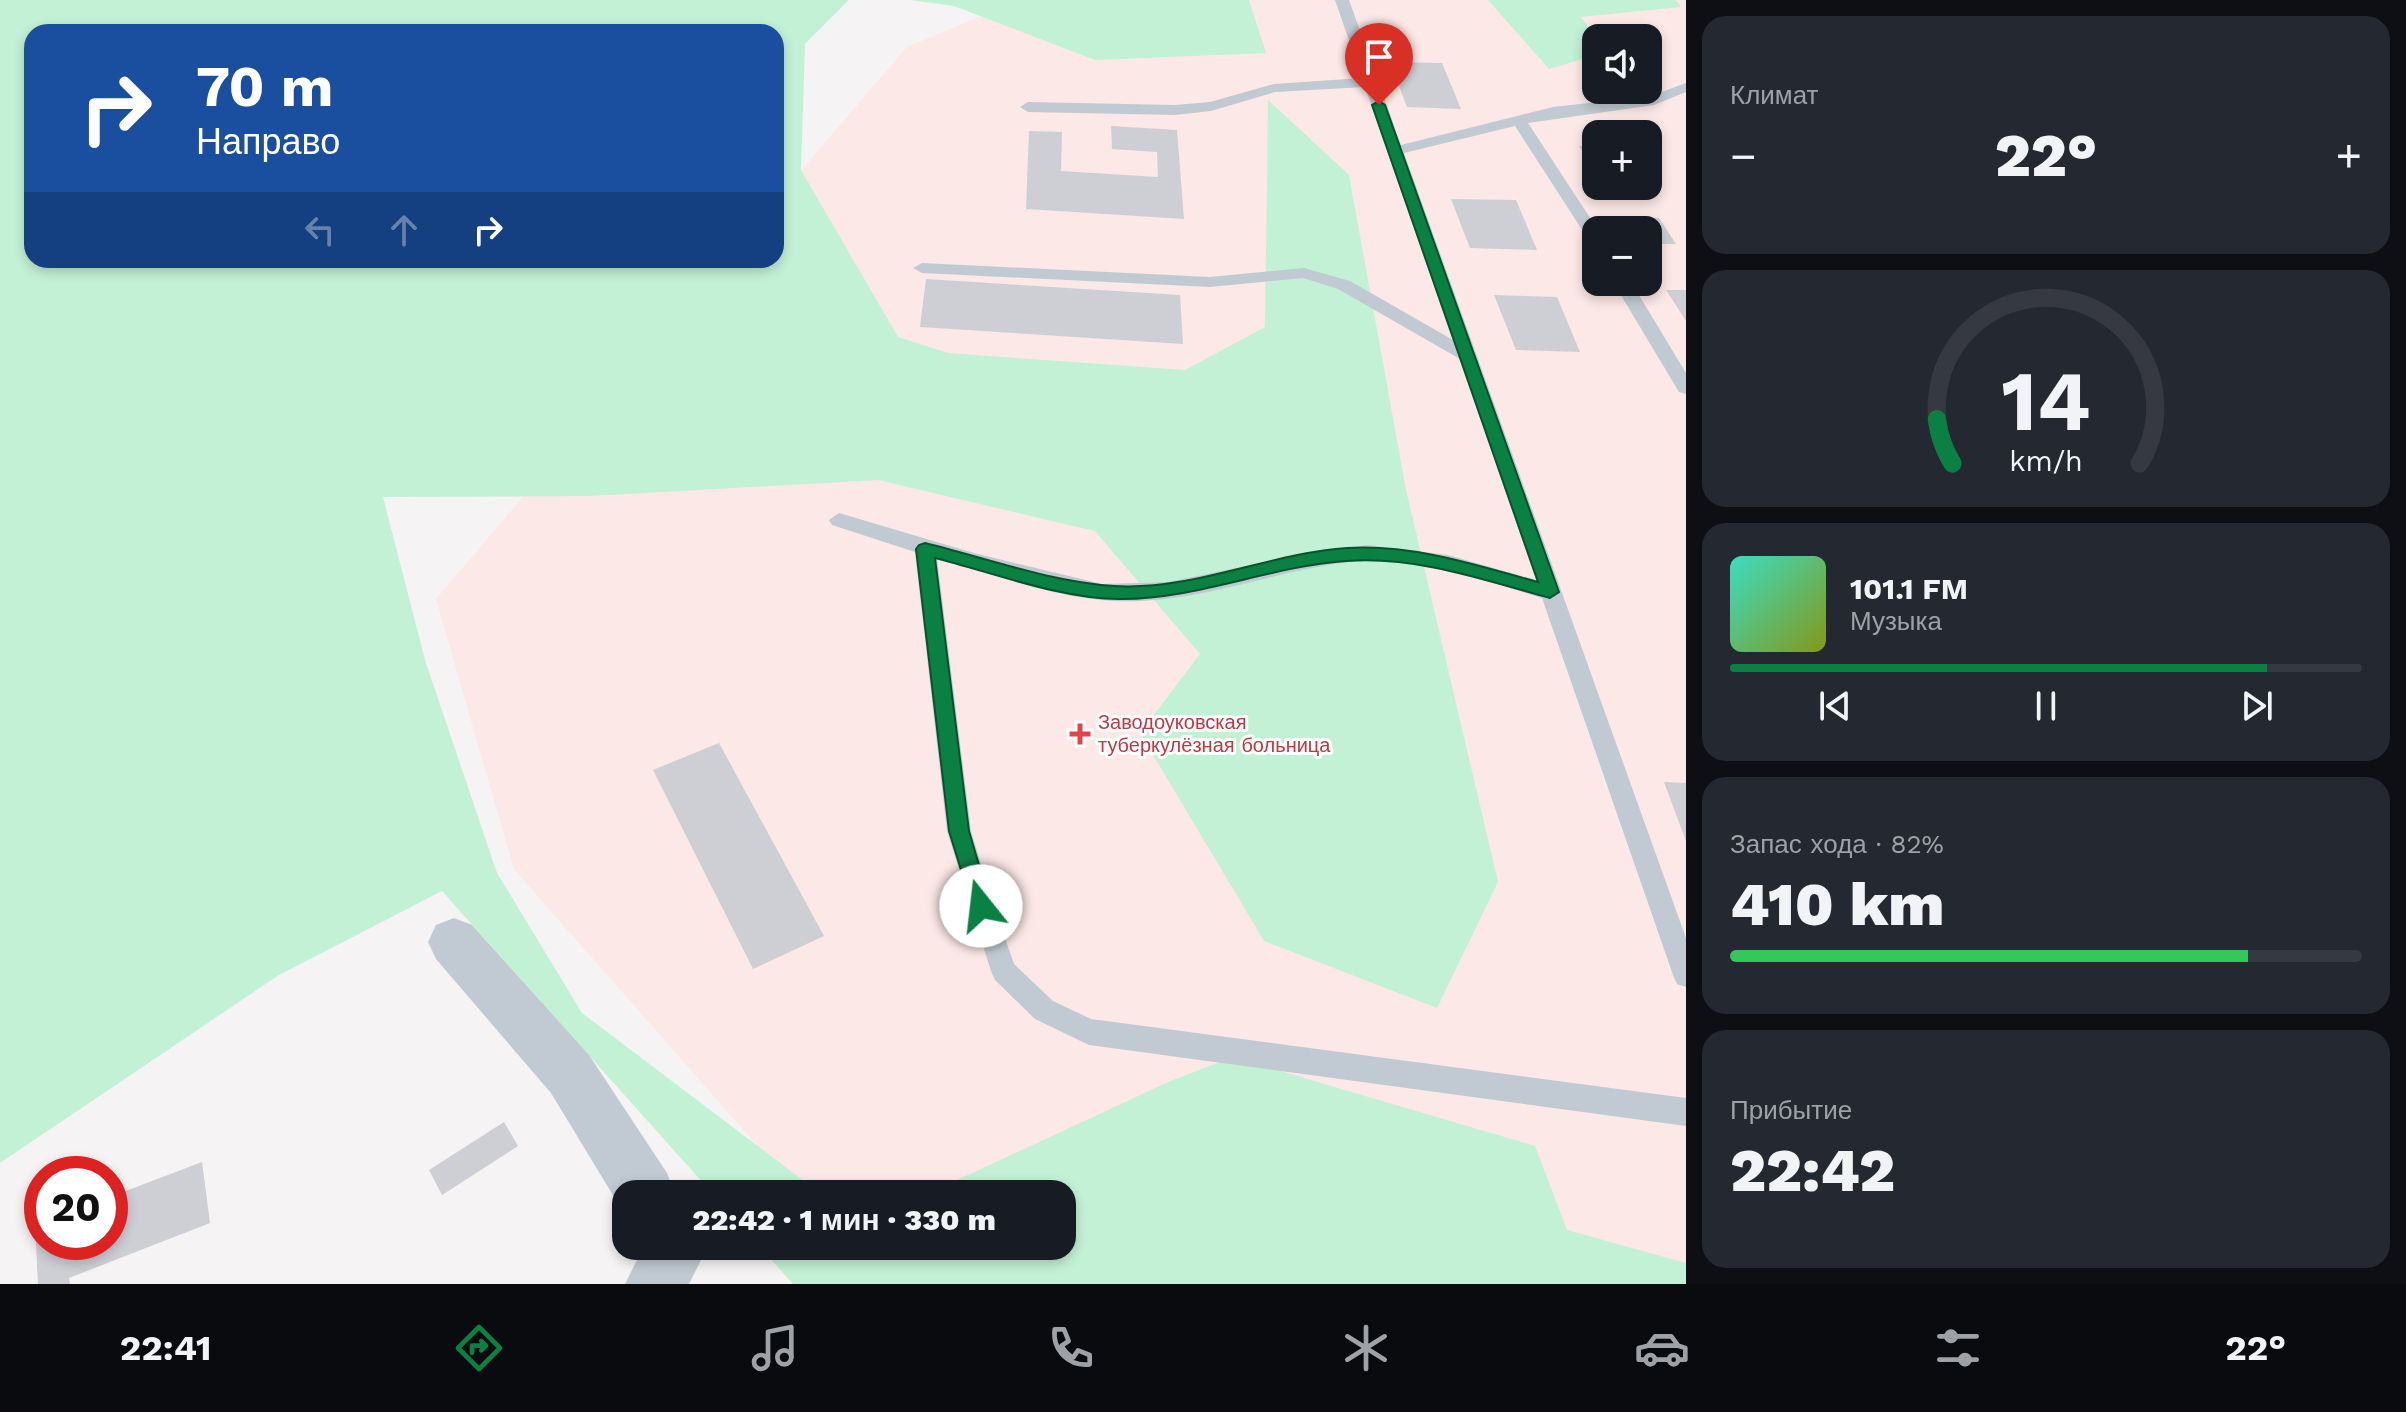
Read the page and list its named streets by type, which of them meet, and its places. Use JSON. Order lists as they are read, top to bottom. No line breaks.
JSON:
{"places":{"health":["Заводоуковская туберкулёзная больница"]},"page":{"tile":["Климат",["Запас хода · 82%","410 km"],["Прибытие","22:42"]],"map_buttons":["+","−"],"turn":["70 m","Направо"],"heat":["−","22°","+"],"song":["101.1 FM","Музыка"],"limit":"20","trip":"22:42 · 1 мин · 330 m","tabs":["22:41","22°"],"gauge":["14","km/h"]}}
